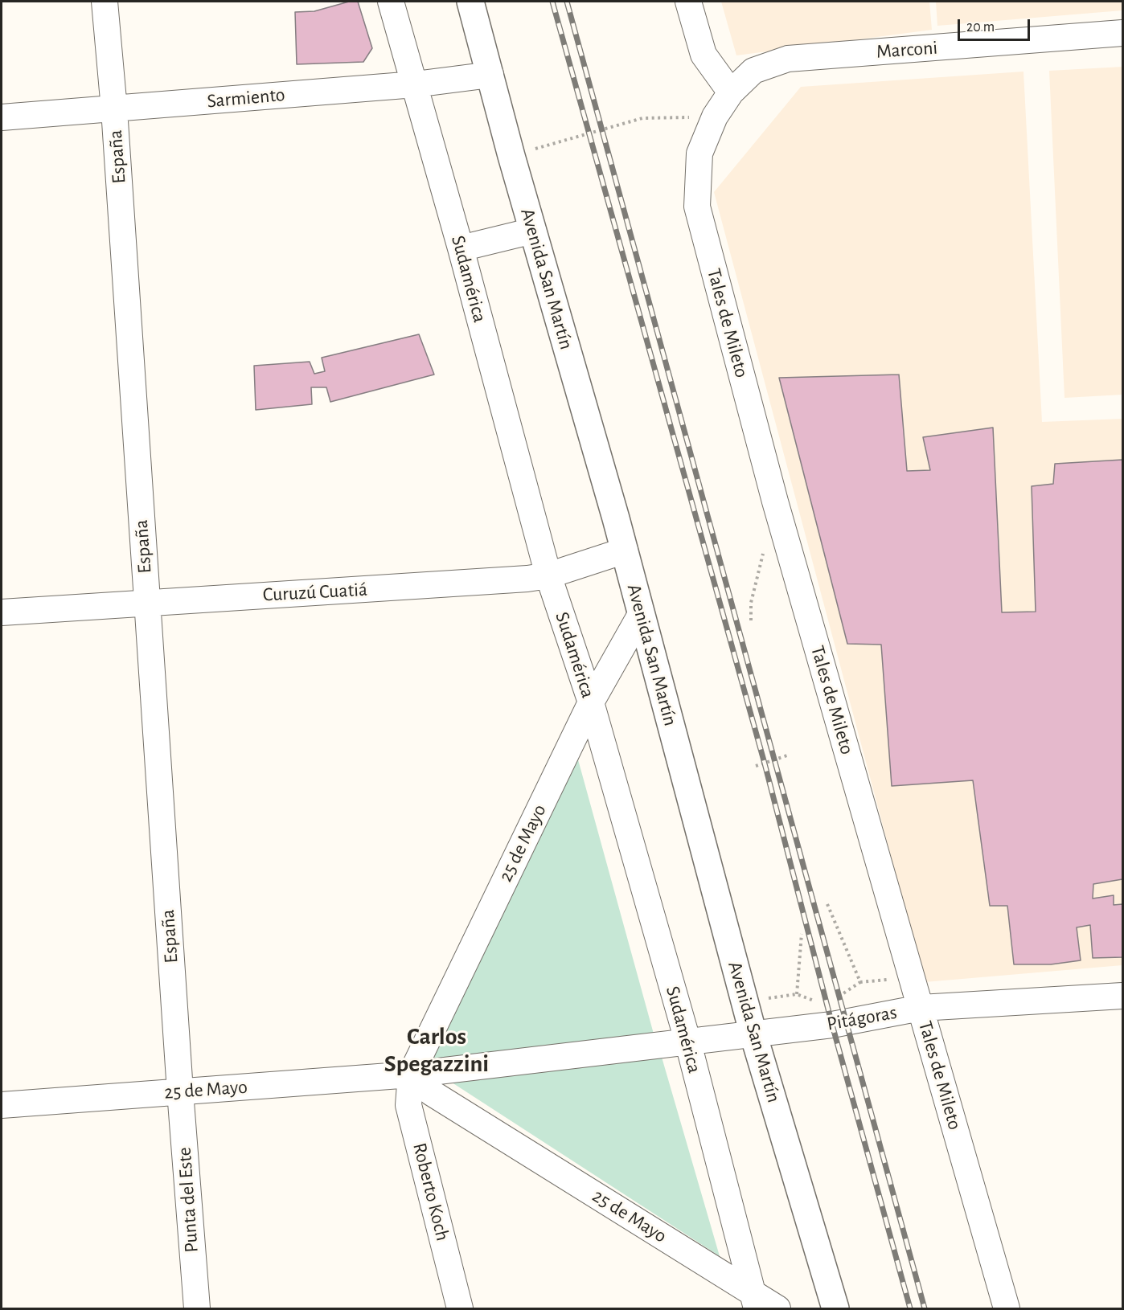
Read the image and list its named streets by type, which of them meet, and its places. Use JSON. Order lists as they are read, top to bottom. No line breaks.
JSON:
{"streets":{"main road":["Avenida San Martín"],"street":["Marconi","Sarmiento","España","Sudamérica","Tales de Mileto","Curuzú Cuatiá","25 de Mayo","Pitágoras","Roberto Koch","Punta del Este"]},"crossings":[["Marconi","Tales de Mileto"],["Sarmiento","España"],["Sarmiento","Sudamérica"],["Sarmiento","Avenida San Martín"],["España","Curuzú Cuatiá"],["España","25 de Mayo"],["España","Punta del Este"],["Sudamérica","Curuzú Cuatiá"],["Sudamérica","25 de Mayo"],["Sudamérica","Pitágoras"],["Avenida San Martín","Curuzú Cuatiá"],["Avenida San Martín","25 de Mayo"],["Avenida San Martín","Pitágoras"],["Tales de Mileto","Pitágoras"],["25 de Mayo","Pitágoras"],["25 de Mayo","Roberto Koch"],["25 de Mayo","Punta del Este"],["Pitágoras","Roberto Koch"]],"districts":["Carlos Spegazzini"],"scale_bar":"20 m"}
